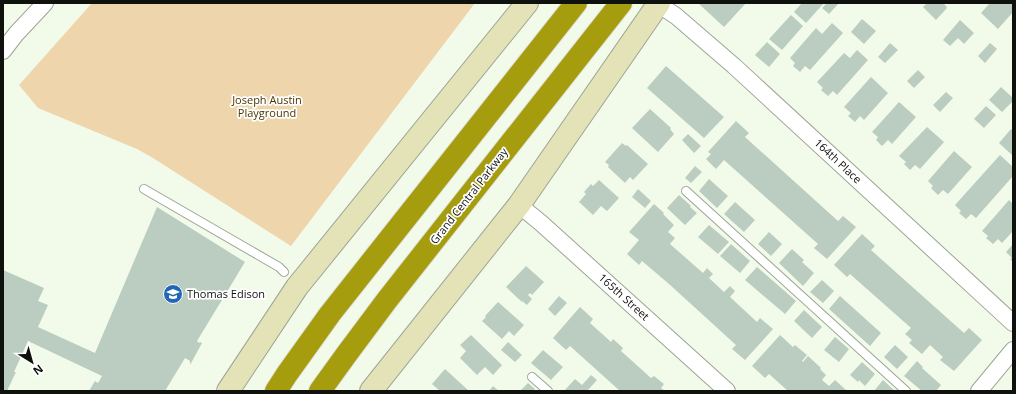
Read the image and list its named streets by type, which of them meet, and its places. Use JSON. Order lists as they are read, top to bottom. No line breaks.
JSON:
{"streets":{"highway":["Grand Central Parkway"],"street":["164th Place","165th Street"]},"parks":["Joseph Austin Playground"],"places":{"school or university":["Thomas Edison"]},"north":"bottom right"}
